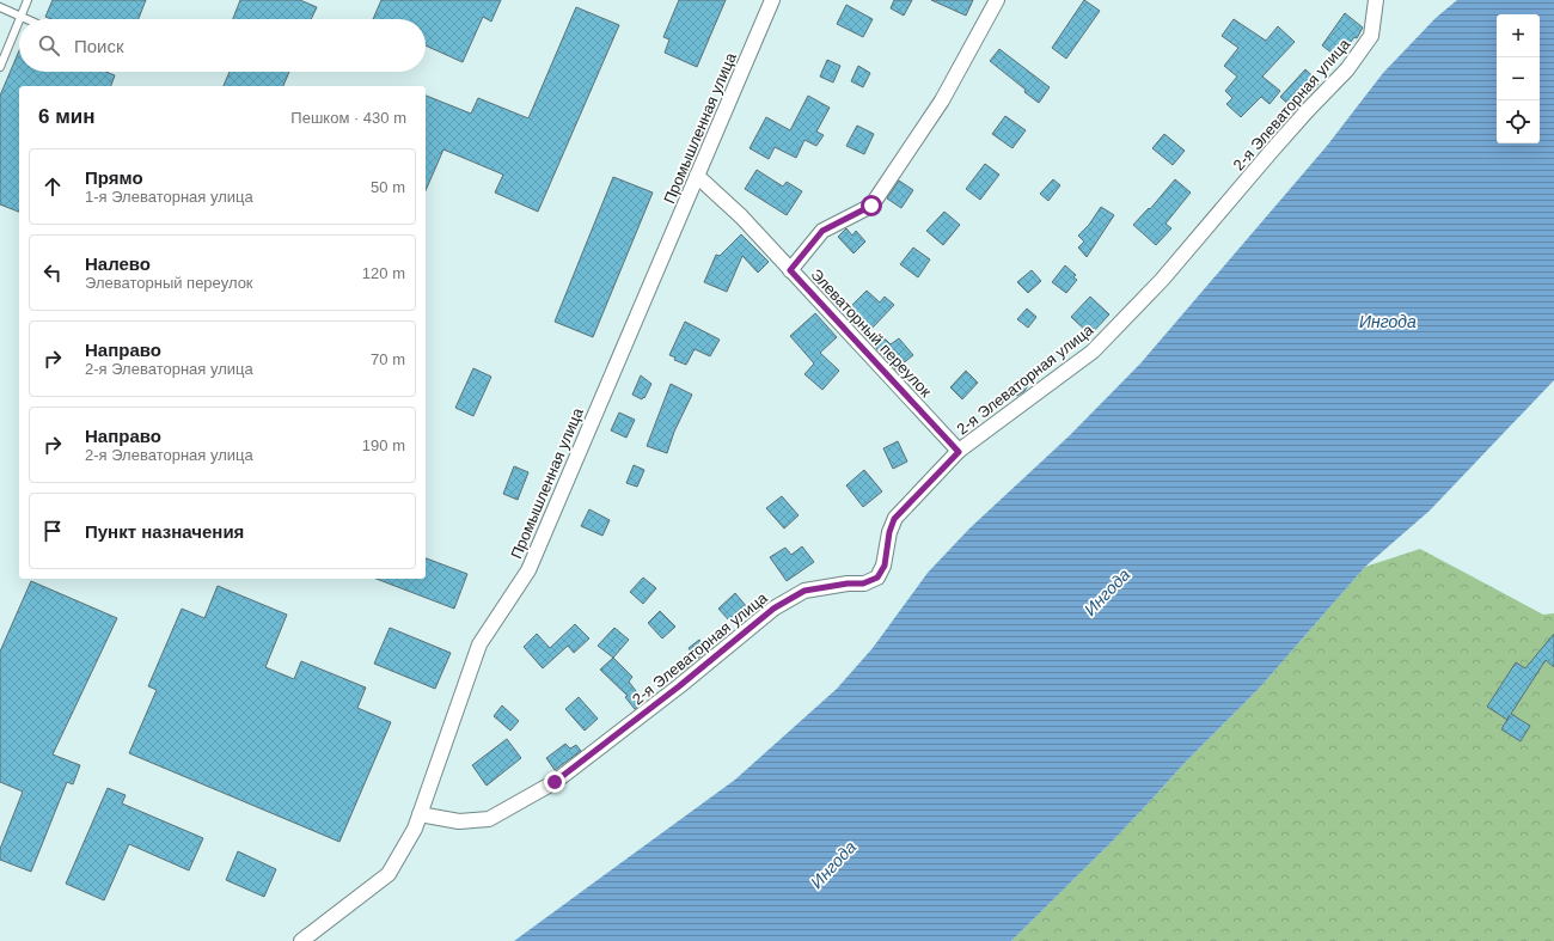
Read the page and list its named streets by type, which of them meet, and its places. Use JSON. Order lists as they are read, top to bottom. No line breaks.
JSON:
{"streets":{"street":["2-я Элеваторная улица","Промышленная улица","Элеваторный переулок"]},"crossings":[["2-я Элеваторная улица","Промышленная улица"],["2-я Элеваторная улица","Элеваторный переулок"],["Промышленная улица","Элеваторный переулок"]],"water":["Ингода"],"page":{"map_buttons":["+","−"],"search":"Поиск","heading":["6 мин","Пешком · 430 m"],"list":[["Прямо","1-я Элеваторная улица","50 m"],["Налево","Элеваторный переулок","120 m"],["Направо","2-я Элеваторная улица","70 m"],["Направо","2-я Элеваторная улица","190 m"],"Пункт назначения"]}}
